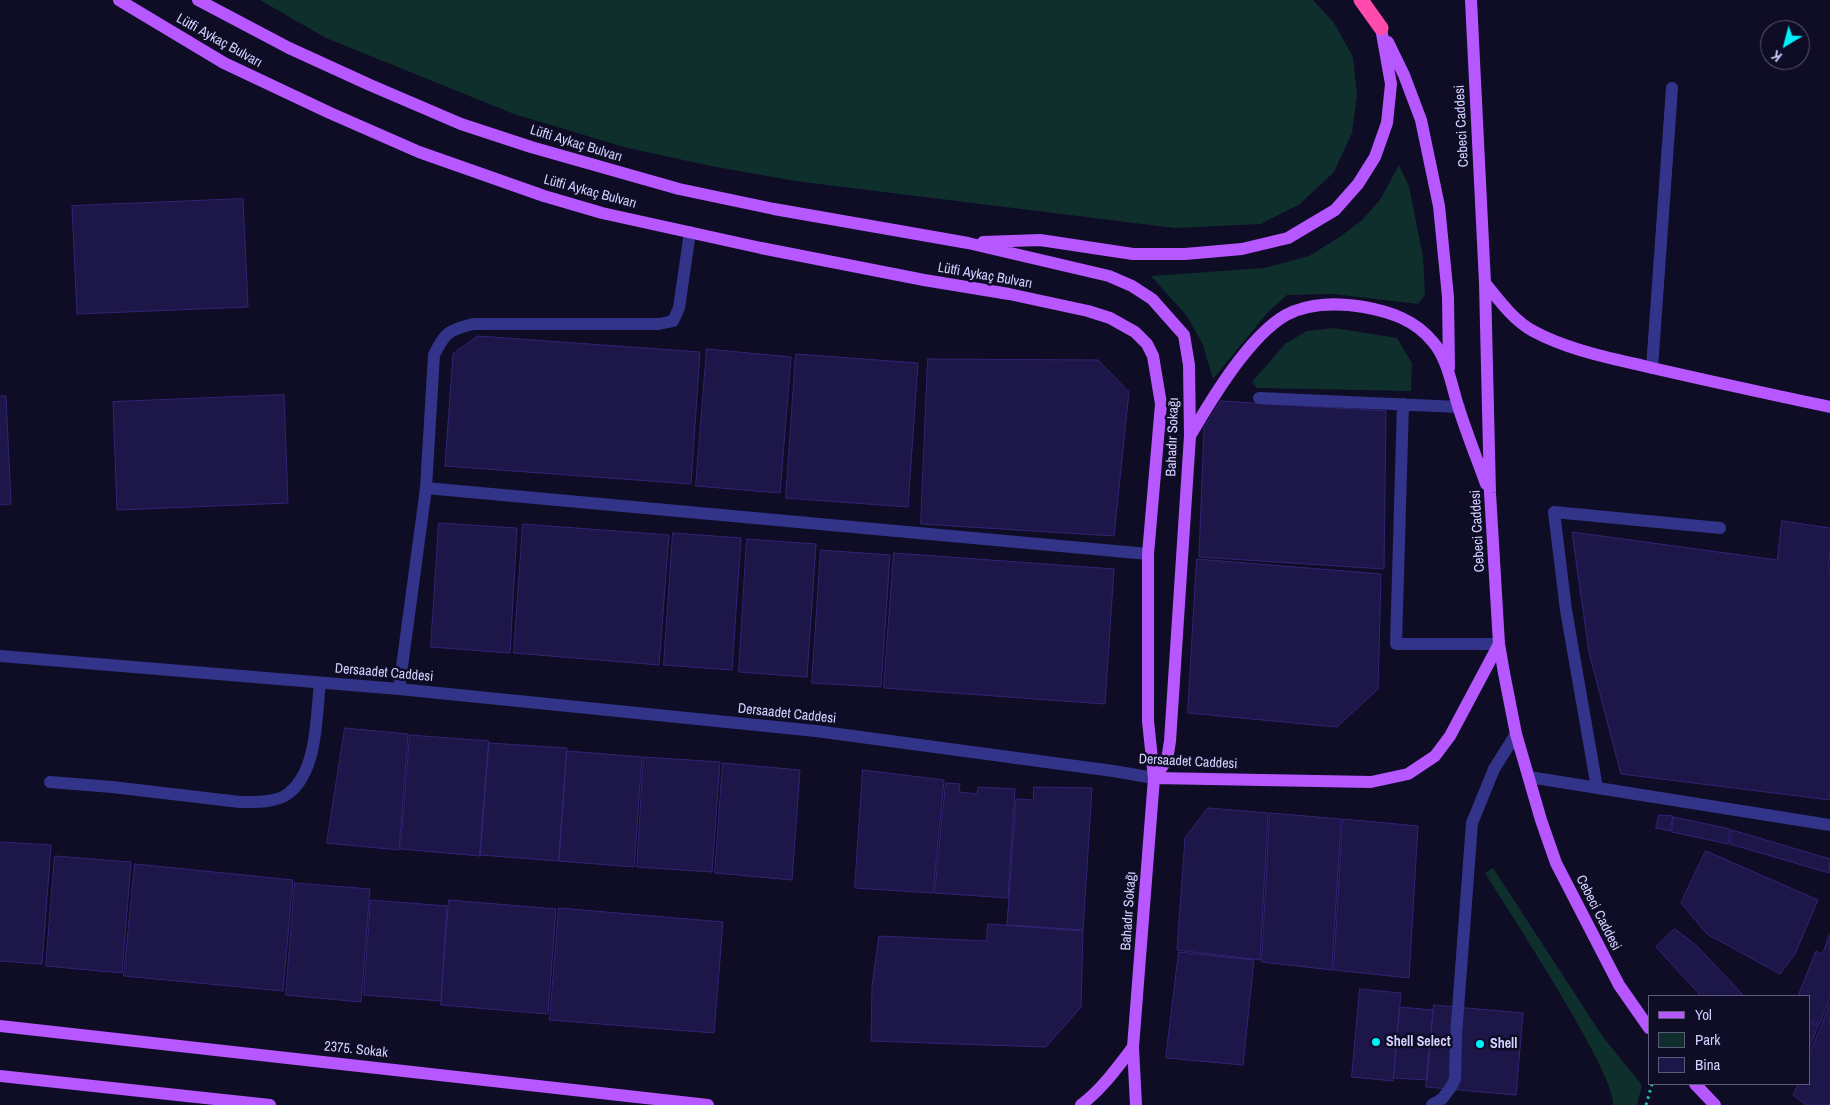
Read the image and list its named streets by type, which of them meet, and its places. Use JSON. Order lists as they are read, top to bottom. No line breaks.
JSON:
{"streets":{"main road":["Lütfi Aykaç Bulvarı","Cebeci Caddesi","Lüfti Aykaç Bulvarı","Bahadır Sokağı","Dersaadet Caddesi","2375. Sokak"]},"crossings":[["Lütfi Aykaç Bulvarı","Bahadır Sokağı"],["Cebeci Caddesi","Dersaadet Caddesi"],["Lüfti Aykaç Bulvarı","Bahadır Sokağı"],["Bahadır Sokağı","Dersaadet Caddesi"]],"places":["Shell Select","Shell"],"legend":["Yol","Park","Bina"],"north":"bottom left"}
